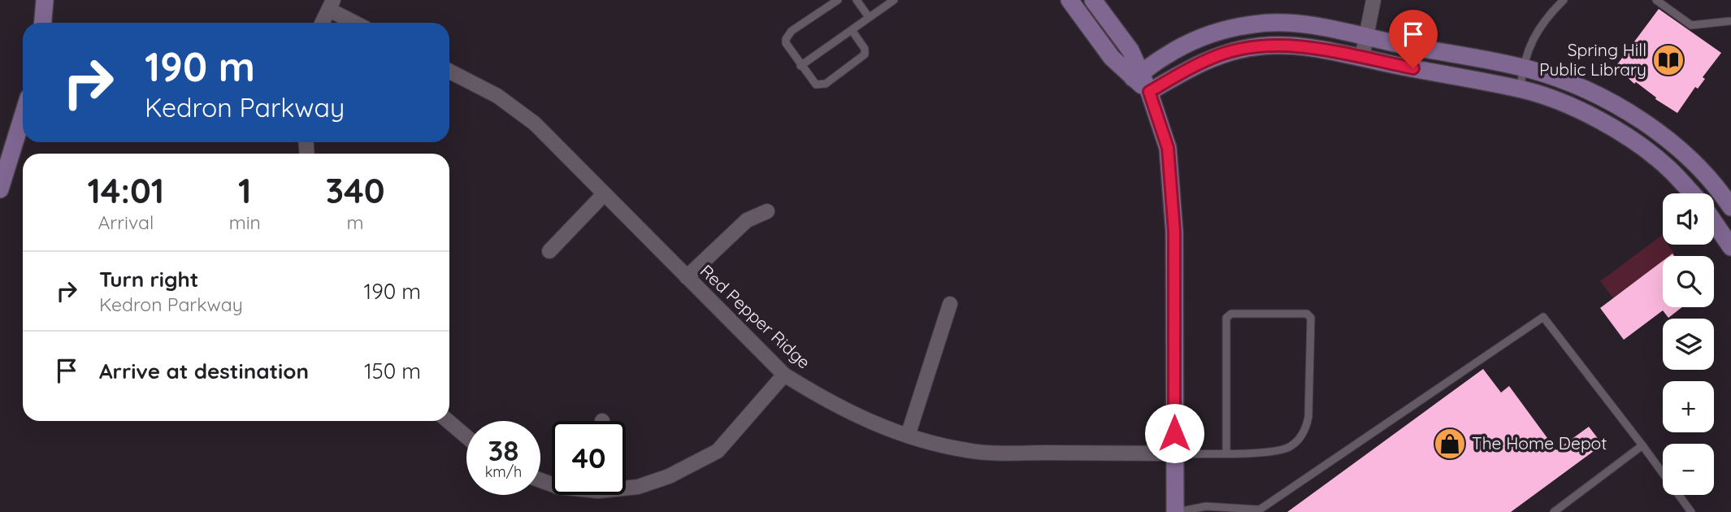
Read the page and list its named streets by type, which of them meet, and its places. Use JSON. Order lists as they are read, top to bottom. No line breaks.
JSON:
{"streets":{"street":["Red Pepper Ridge"]},"places":{"library":["Spring Hill Public Library"],"shop":["The Home Depot"]},"page":{"turn":["190 m","Kedron Parkway"],"eta":["14:01","Arrival","1","min","340","m"],"map_buttons":["+","−"],"list":[{"name":"Turn right","note":"Kedron Parkway","value":"190 m"},{"name":"Arrive at destination","value":"150 m"}],"speed":"38 km/h","limit":"40"}}
